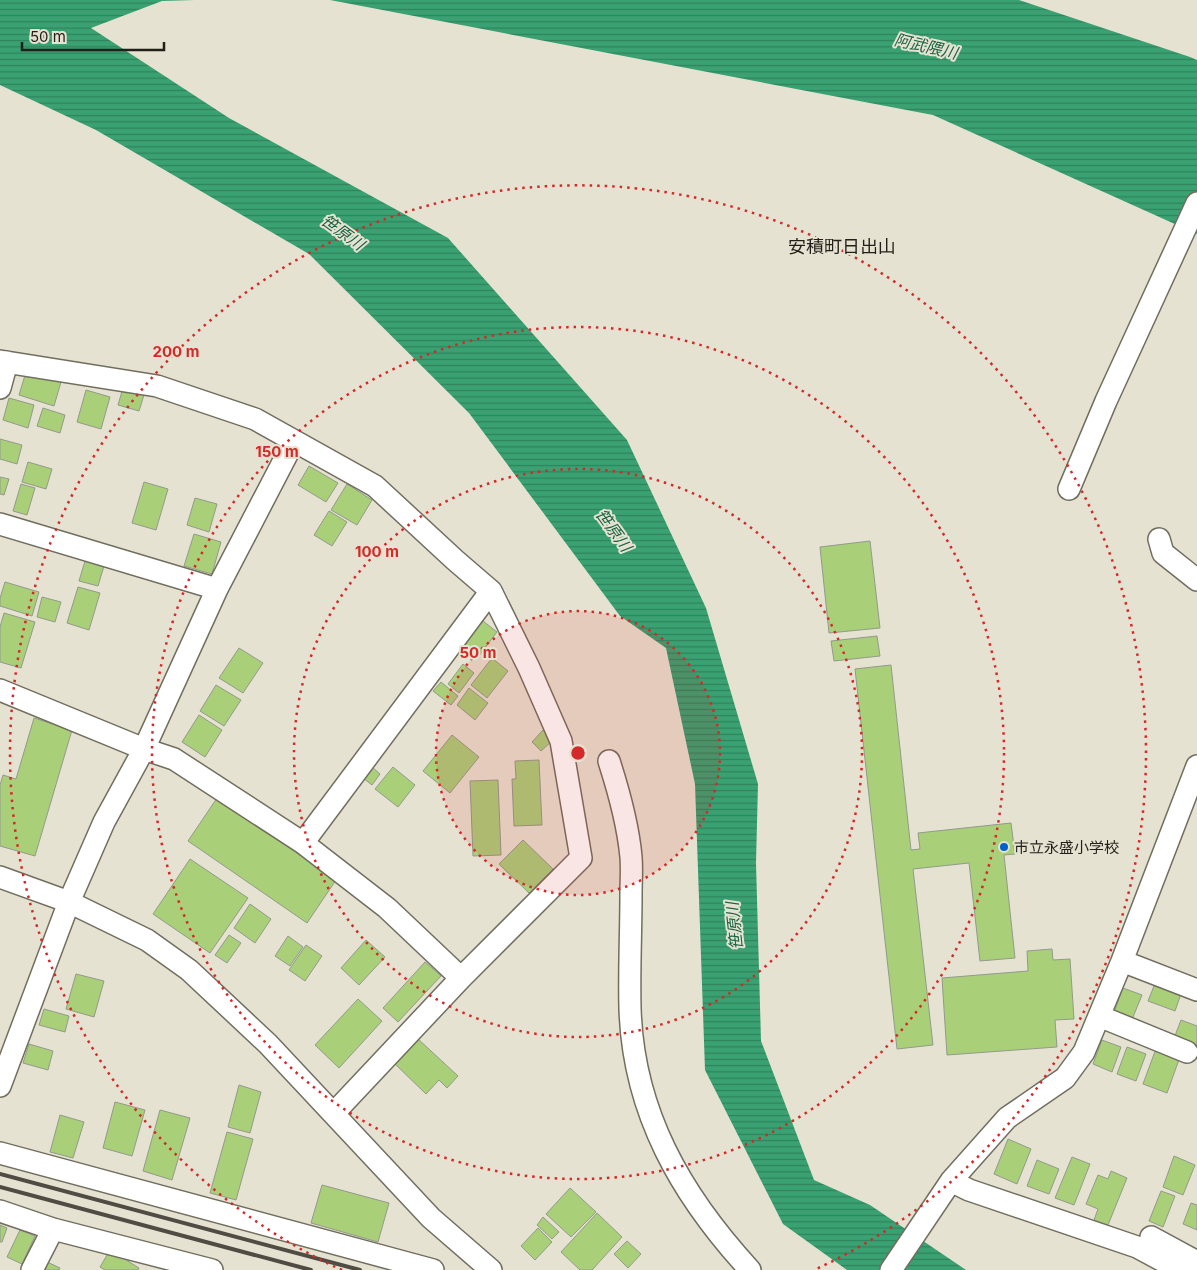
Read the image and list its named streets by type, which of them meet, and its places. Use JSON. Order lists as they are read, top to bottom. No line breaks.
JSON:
{"districts":["安積町日出山"],"water":["阿武隈川","笹原川"],"places":["市立永盛小学校"],"scale_bar":"50 m","rings":["200 m","150 m","100 m","50 m"]}
